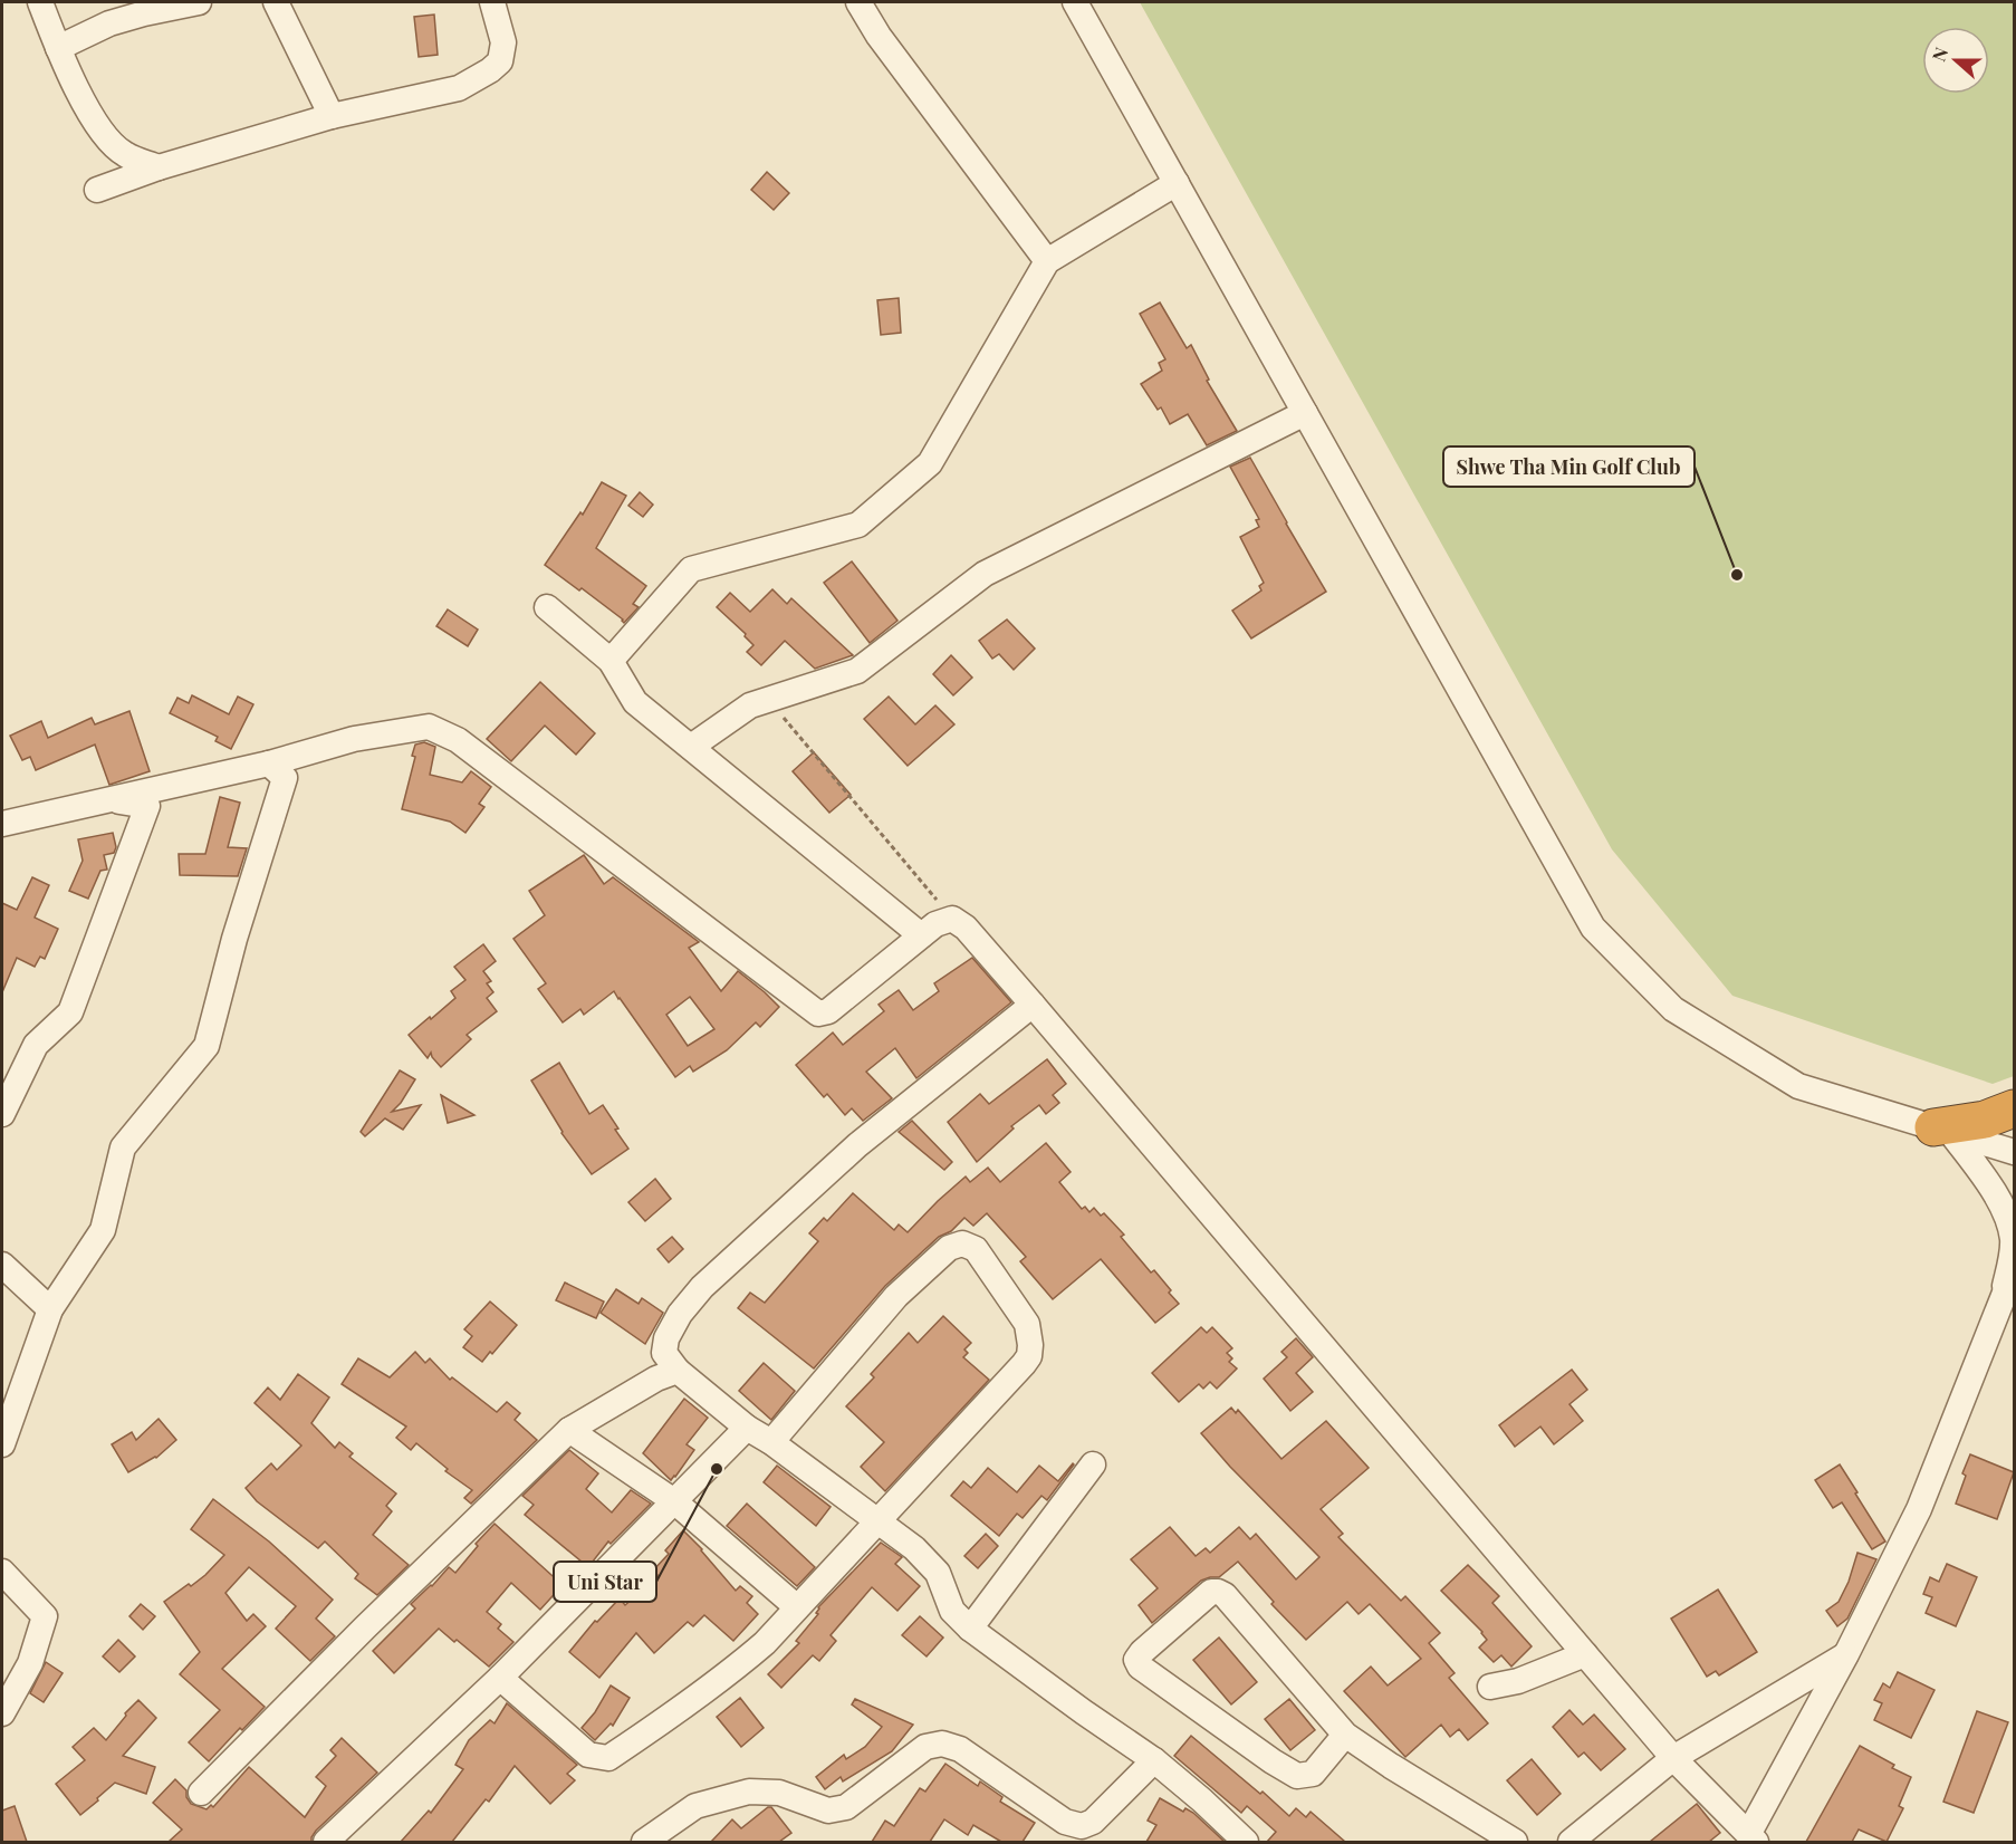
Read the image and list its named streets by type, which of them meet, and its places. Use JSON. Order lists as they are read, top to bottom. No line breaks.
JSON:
{"places":["Shwe Tha Min Golf Club","Uni Star"],"north":"left"}
